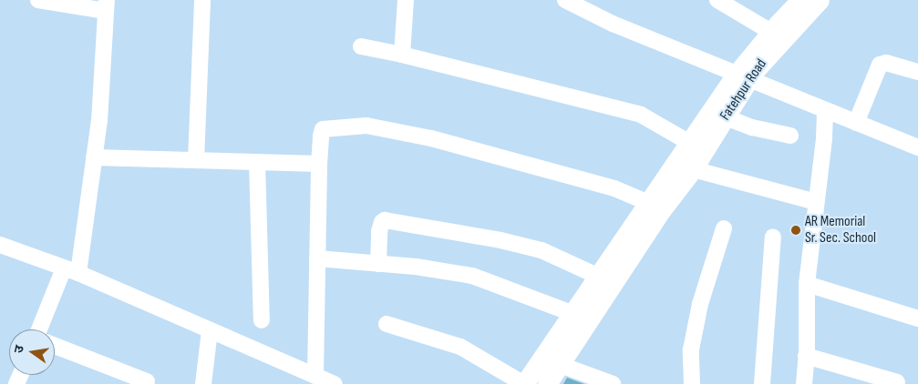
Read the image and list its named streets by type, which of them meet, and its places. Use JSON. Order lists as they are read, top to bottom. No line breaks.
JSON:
{"streets":{"street":["Fatehpur Road"]},"places":["AR Memorial Sr. Sec. School"],"north":"left"}
